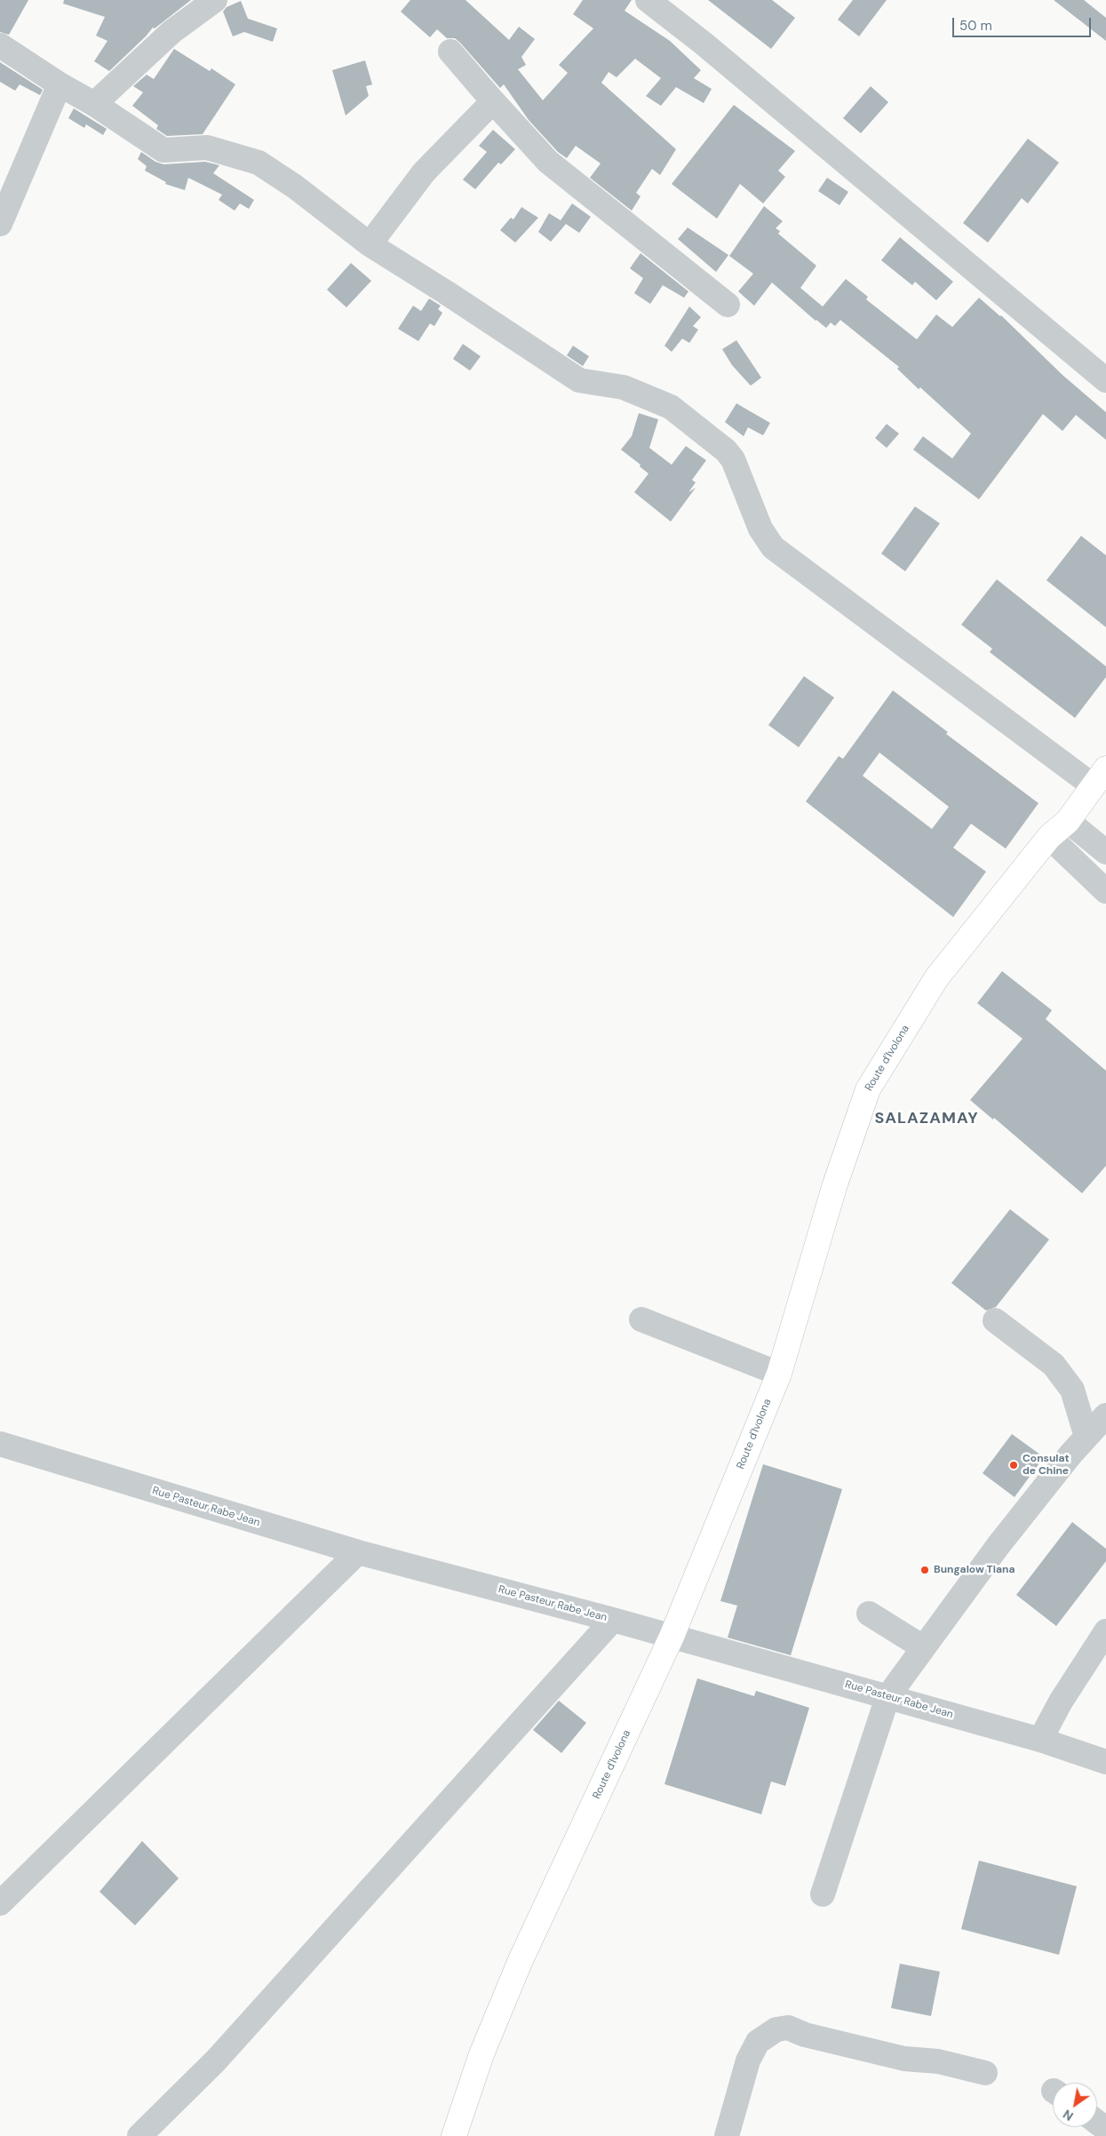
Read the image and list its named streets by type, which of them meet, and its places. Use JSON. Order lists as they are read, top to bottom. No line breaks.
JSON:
{"streets":{"main road":["Route d'Ivolona"],"street":["Rue Pasteur Rabe Jean"]},"crossings":[["Route d'Ivolona","Rue Pasteur Rabe Jean"]],"districts":["SALAZAMAY"],"places":["Consulat de Chine","Bungalow Tiana"],"scale_bar":"50 m","north":"bottom left"}
